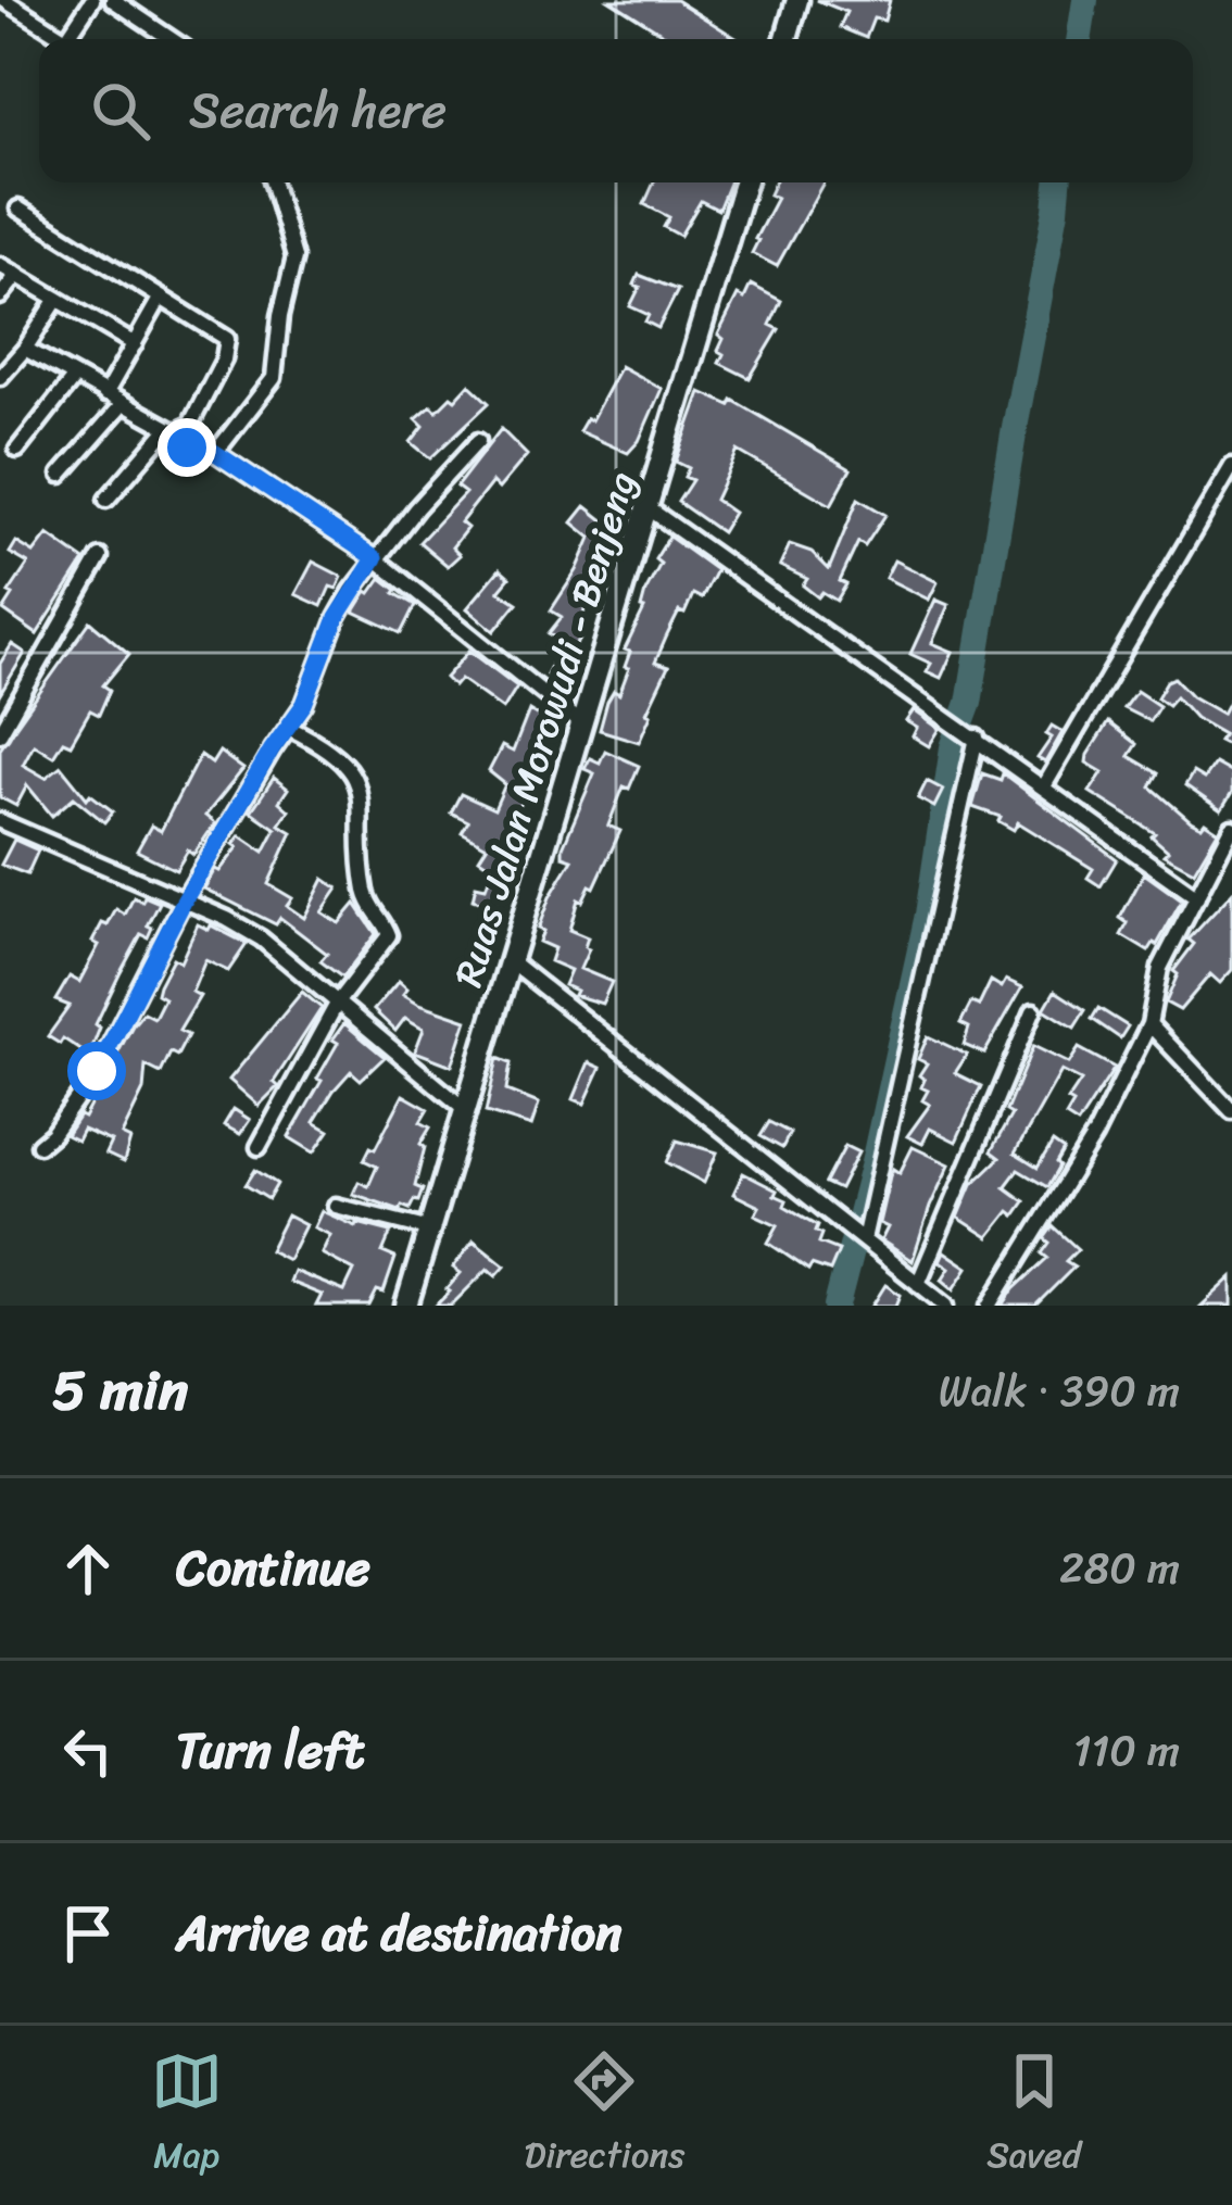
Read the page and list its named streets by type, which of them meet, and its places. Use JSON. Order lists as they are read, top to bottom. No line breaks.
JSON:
{"streets":{"main road":["Ruas Jalan Morowudi - Benjeng"]},"page":{"search":"Search here","heading":["5 min","Walk · 390 m"],"list":[["Continue","280 m"],["Turn left","110 m"],"Arrive at destination"],"nav":["Map","Directions","Saved"]}}
